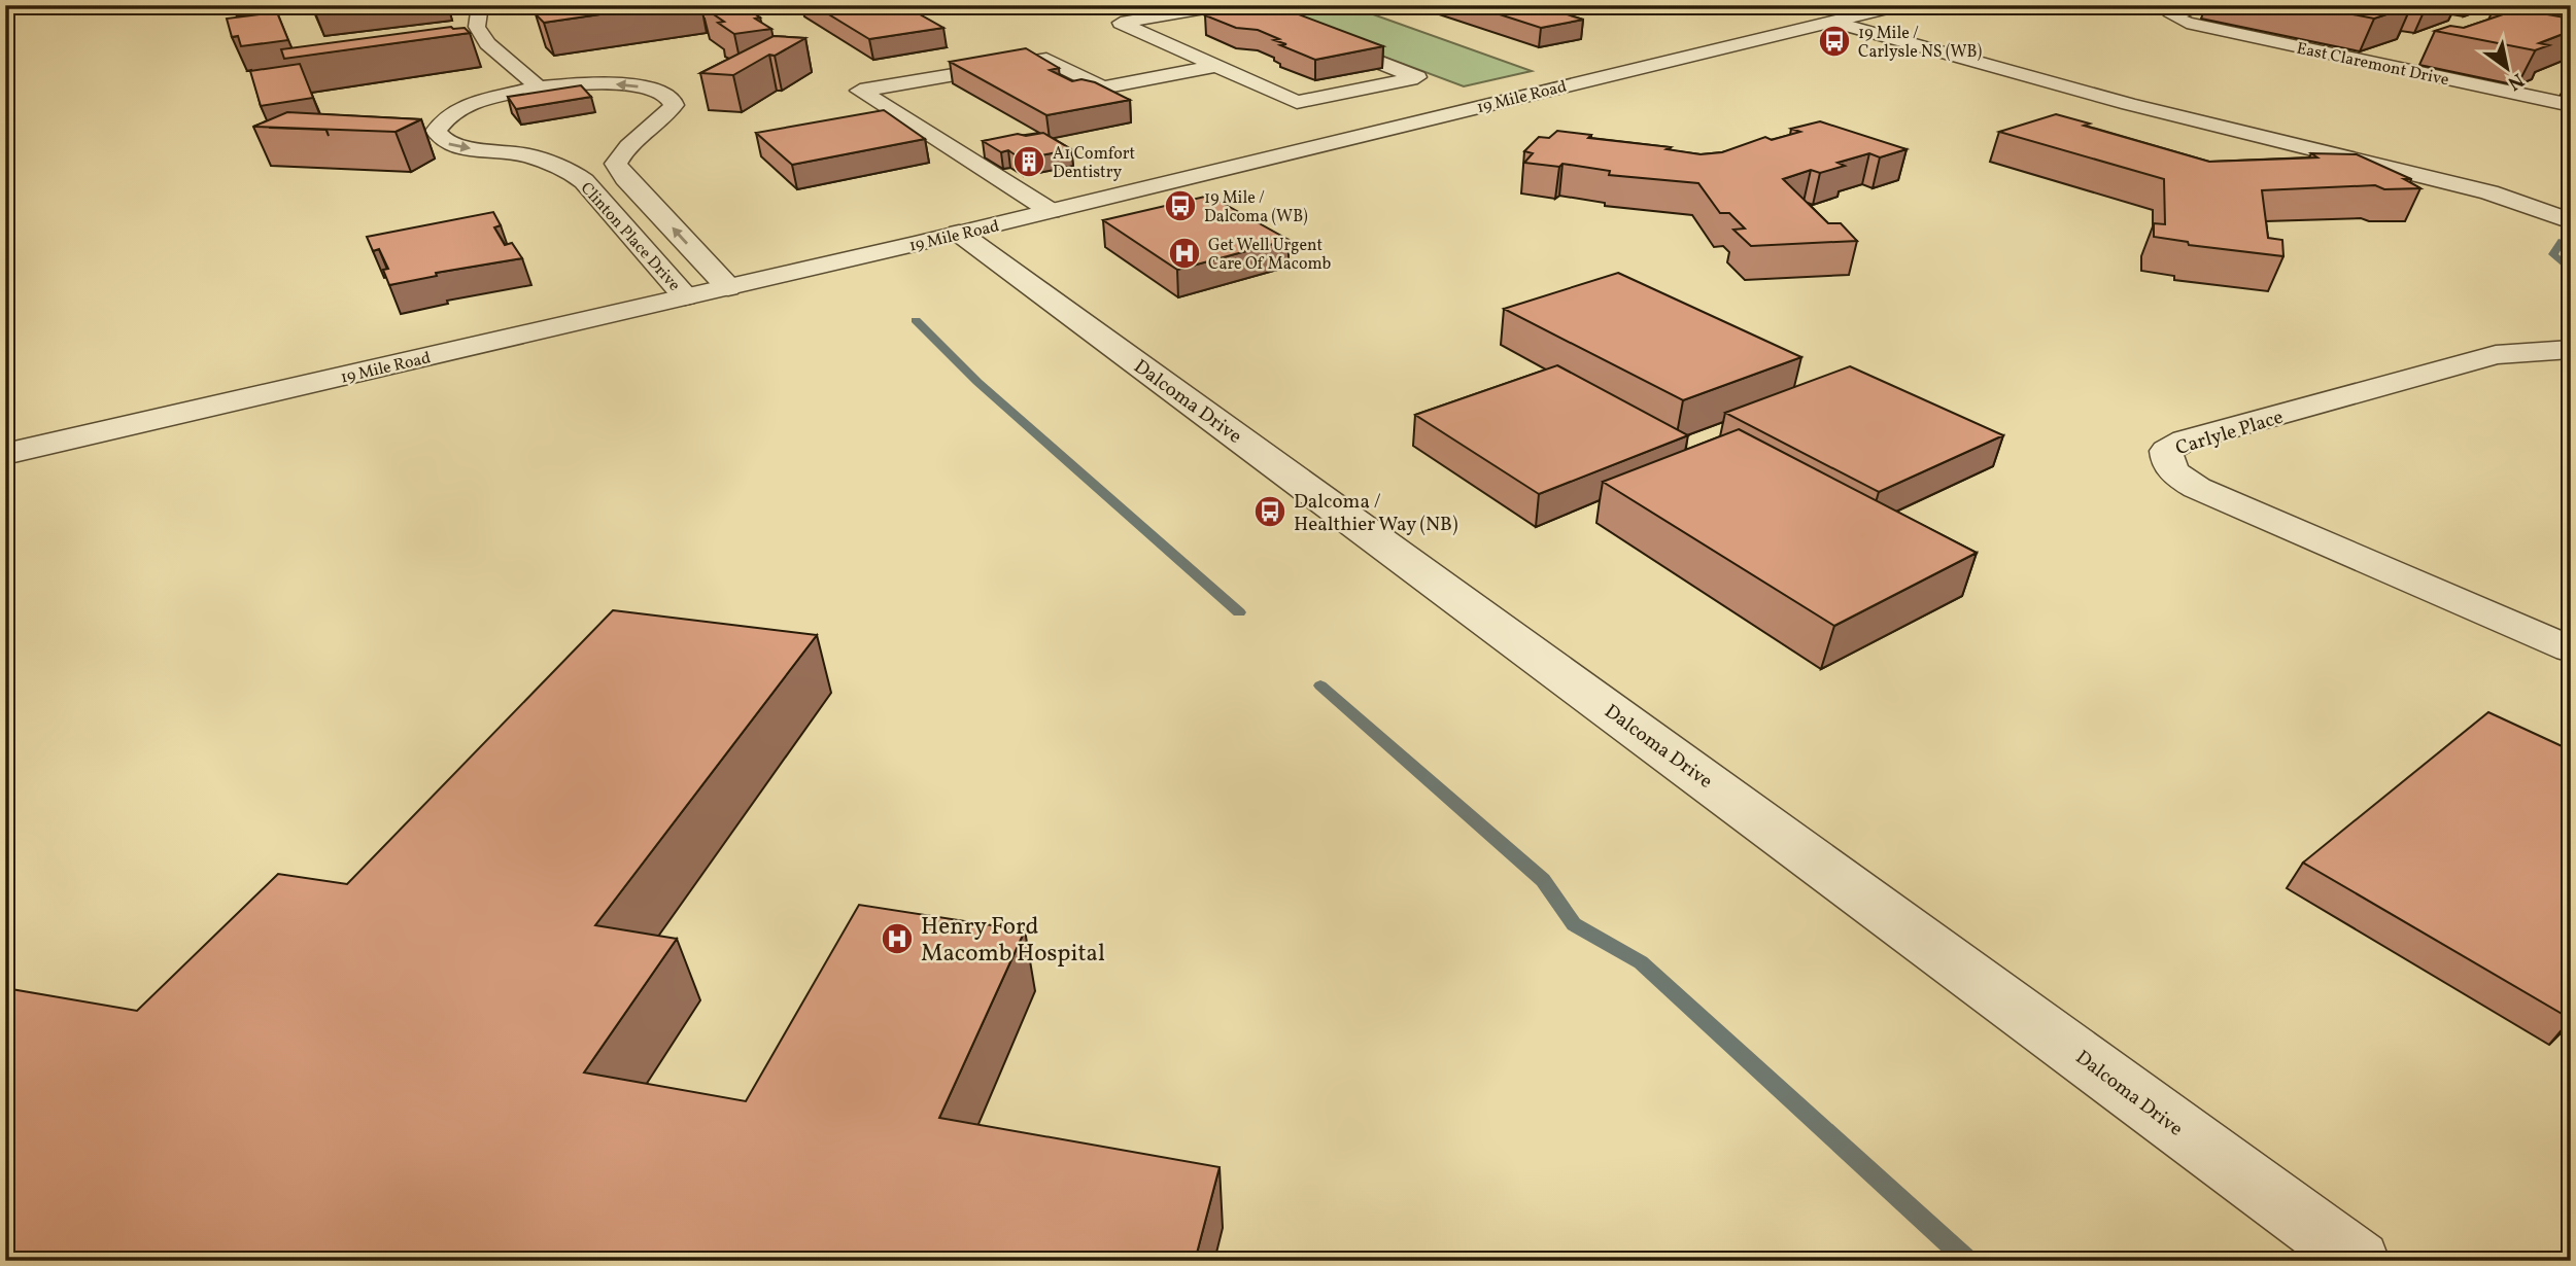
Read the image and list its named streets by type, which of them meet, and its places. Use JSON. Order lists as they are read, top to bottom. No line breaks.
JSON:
{"streets":{"street":["East Claremont Drive","19 Mile Road","Clinton Place Drive","Dalcoma Drive","Carlyle Place"]},"crossings":[["19 Mile Road","Clinton Place Drive"],["19 Mile Road","Dalcoma Drive"]],"places":{"bus stop":["19 Mile / Carlysle NS (WB)","19 Mile / Dalcoma (WB)","Dalcoma / Healthier Way (NB)"],"building":["A1 Comfort Dentistry"],"hospital":["Get Well Urgent Care Of Macomb","Henry Ford Macomb Hospital"]},"north":"bottom right"}
